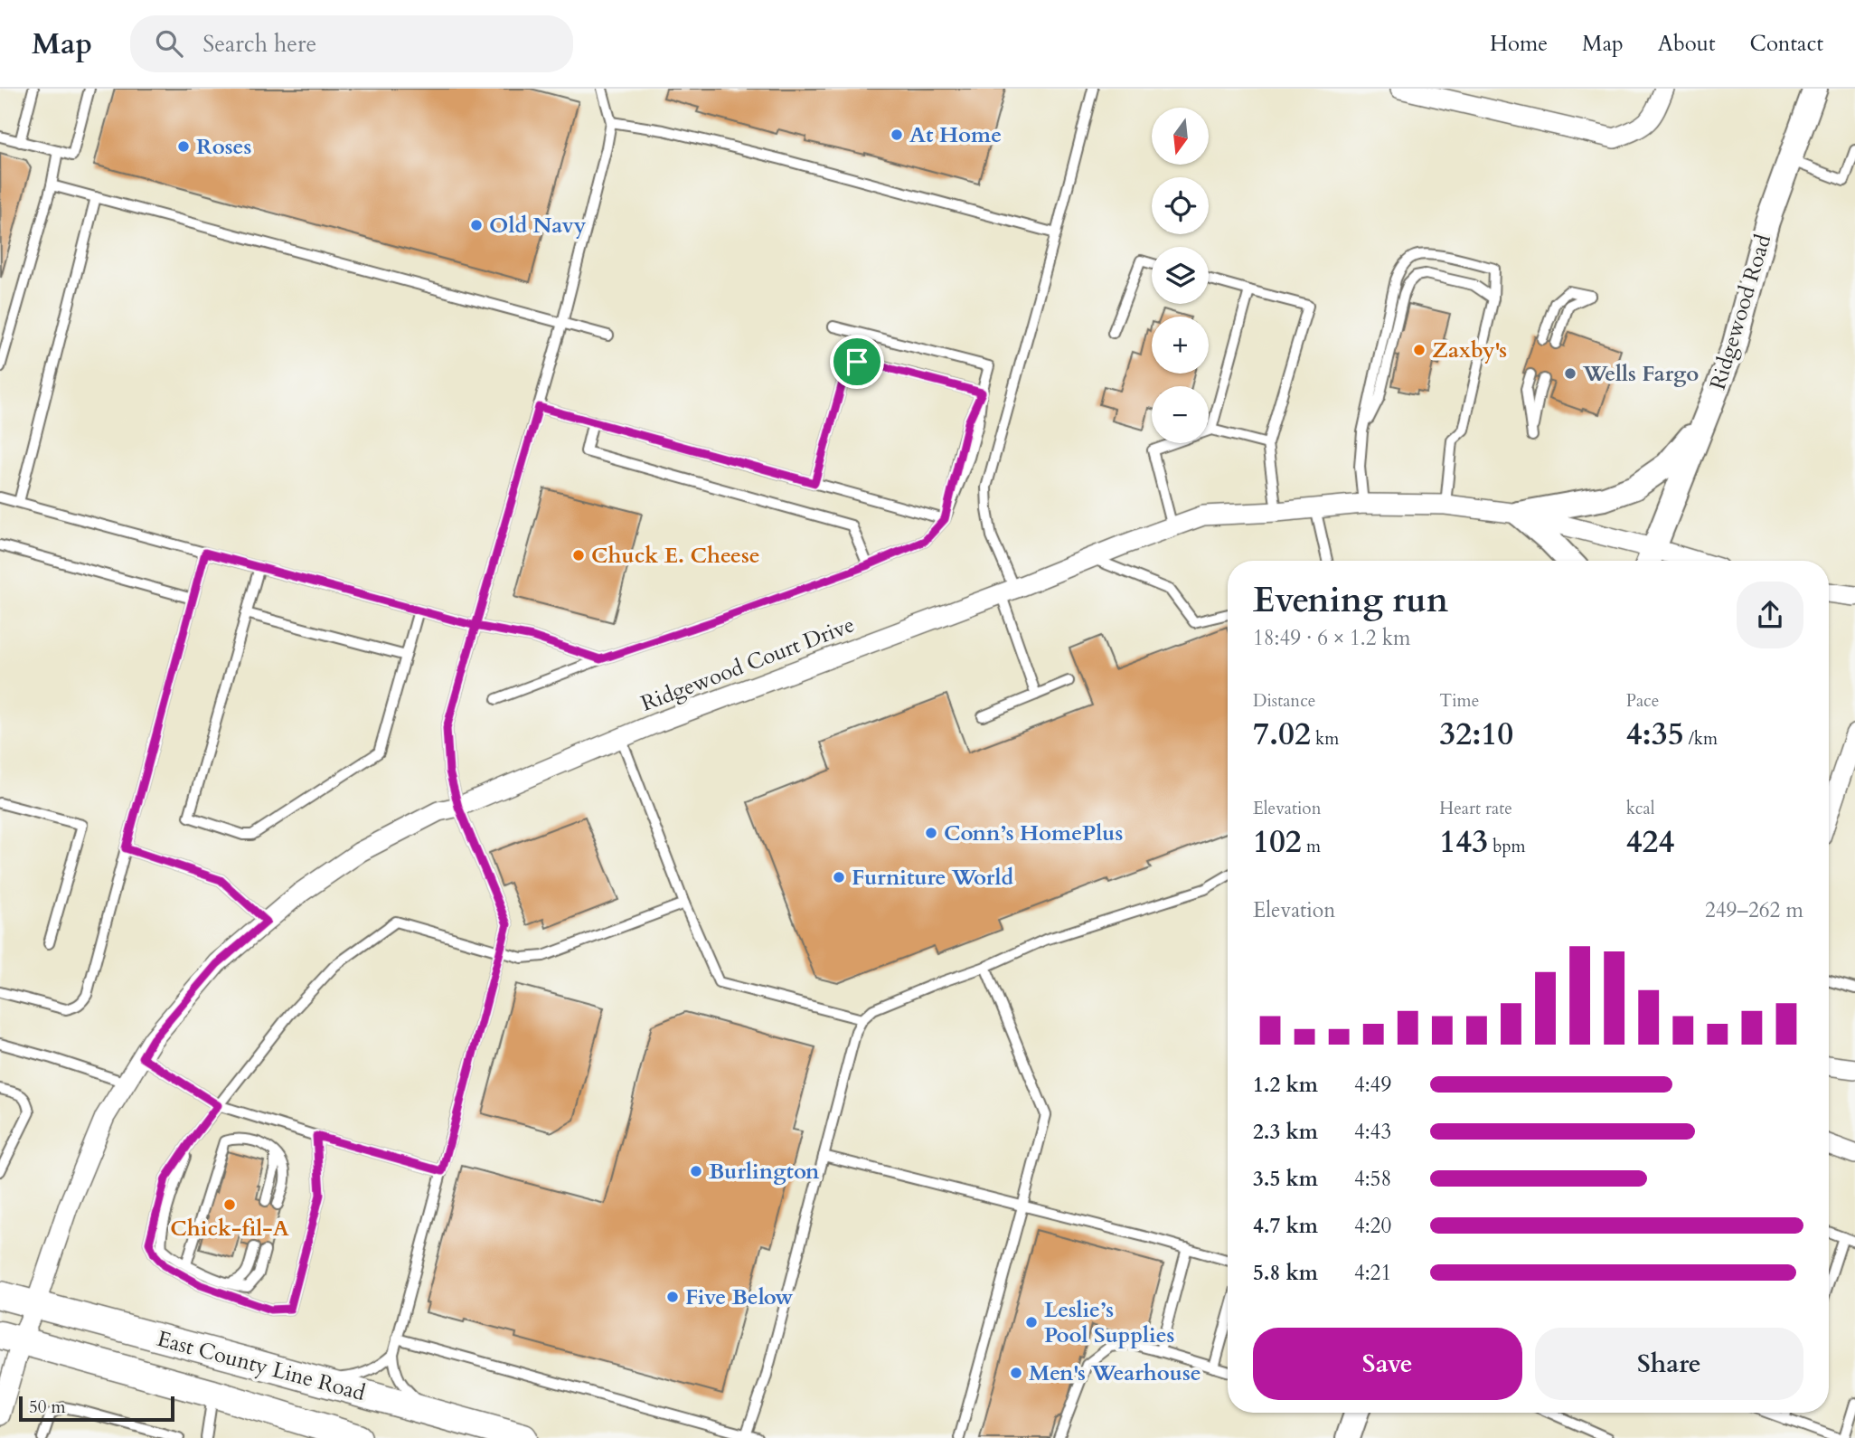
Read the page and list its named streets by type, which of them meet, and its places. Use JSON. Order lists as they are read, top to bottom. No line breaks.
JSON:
{"streets":{"main road":["East County Line Road"],"street":["Ridgewood Road","Ridgewood Court Drive"]},"crossings":[["Ridgewood Road","Ridgewood Court Drive"],["Ridgewood Court Drive","East County Line Road"]],"places":["At Home","Roses","Old Navy","Zaxby's","Wells Fargo","Chuck E. Cheese","Conn’s HomePlus","Furniture World","Burlington","Chick-fil-A","Five Below","Leslie’s Pool Supplies","Men's Wearhouse"],"scale_bar":"50 m","north":"bottom","page":{"header":"Map","search":"Search here","nav":["Home","Map","About","Contact"],"map_buttons":["+","−"],"heading":["Evening run","18:49 · 6 × 1.2 km"],"stats":[["Distance","7.02 km"],["Time","32:10"],["Pace","4:35 /km"],["Elevation","102 m"],["Heart rate","143 bpm"],["kcal","424"]],"chart":["Elevation","249–262 m"],"list":[{"name":"1.2 km","note":"4:49"},{"name":"2.3 km","note":"4:43"},{"name":"3.5 km","note":"4:58"},{"name":"4.7 km","note":"4:20"},{"name":"5.8 km","note":"4:21"}],"buttons":["Save","Share"],"scale":"50 m"}}
